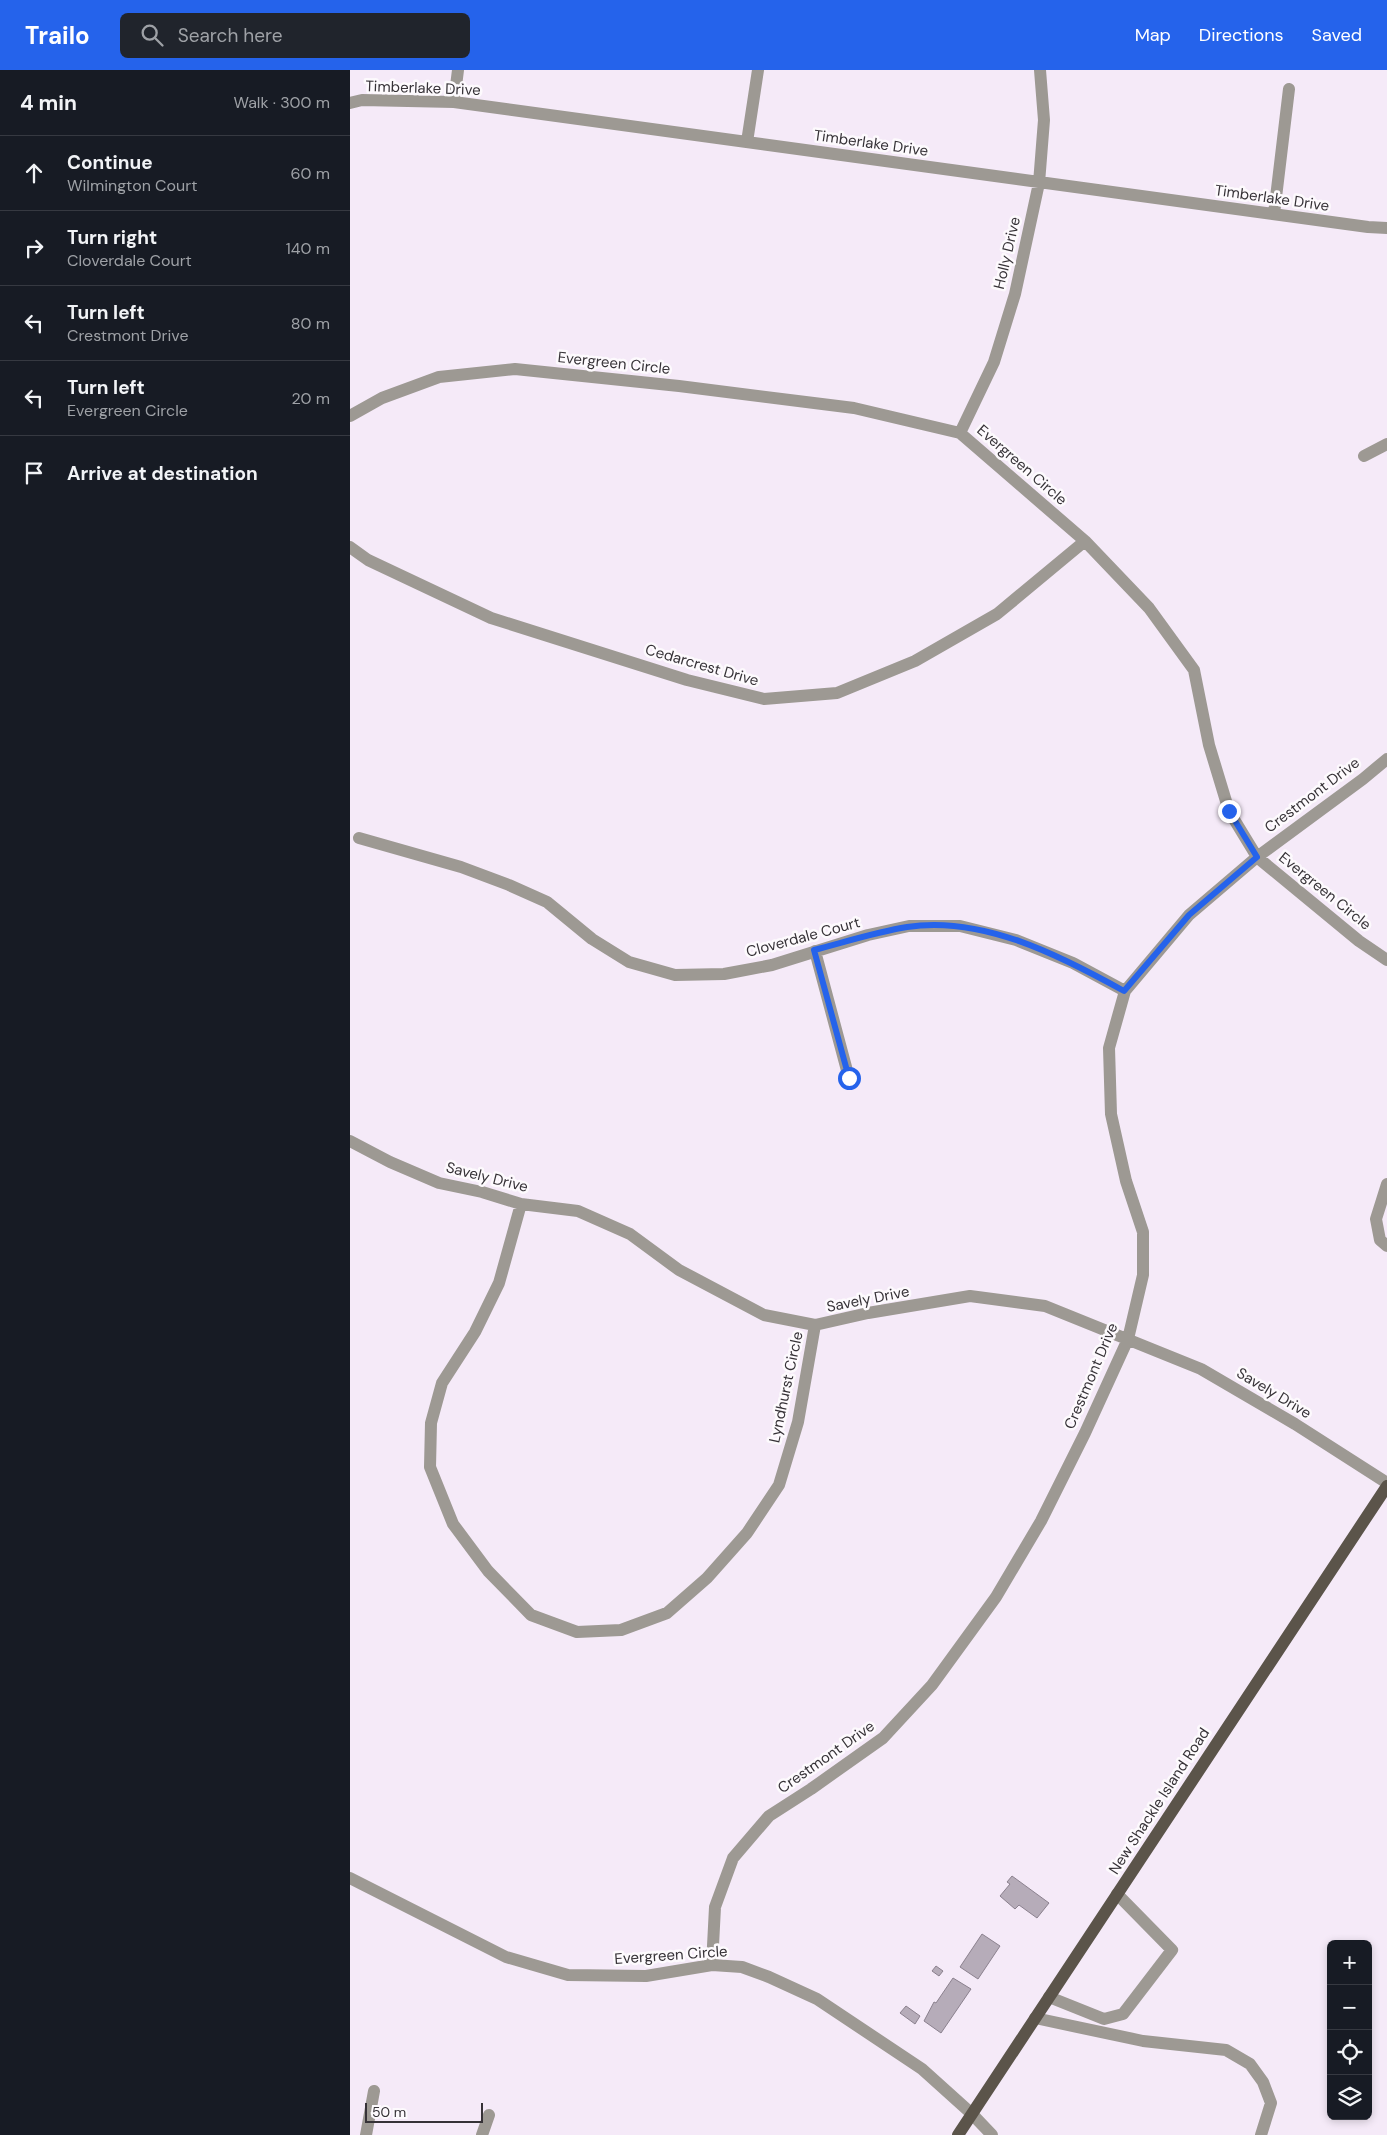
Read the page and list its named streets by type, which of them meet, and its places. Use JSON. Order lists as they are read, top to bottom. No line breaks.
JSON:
{"streets":{"main road":["New Shackle Island Road"],"street":["Timberlake Drive","Holly Drive","Evergreen Circle","Cedarcrest Drive","Crestmont Drive","Cloverdale Court","Savely Drive","Lyndhurst Circle"]},"crossings":[["Timberlake Drive","Holly Drive"],["Holly Drive","Evergreen Circle"],["Evergreen Circle","Cedarcrest Drive"],["Evergreen Circle","Crestmont Drive"],["Evergreen Circle","New Shackle Island Road"],["Crestmont Drive","Cloverdale Court"],["Crestmont Drive","Savely Drive"],["Savely Drive","Lyndhurst Circle"],["Savely Drive","New Shackle Island Road"]],"scale_bar":"50 m","page":{"header":"Trailo","search":"Search here","nav":["Map","Directions","Saved"],"heading":["4 min","Walk · 300 m"],"list":[["Continue","Wilmington Court","60 m"],["Turn right","Cloverdale Court","140 m"],["Turn left","Crestmont Drive","80 m"],["Turn left","Evergreen Circle","20 m"],"Arrive at destination"],"map_buttons":["+","−"],"scale":"50 m"}}
